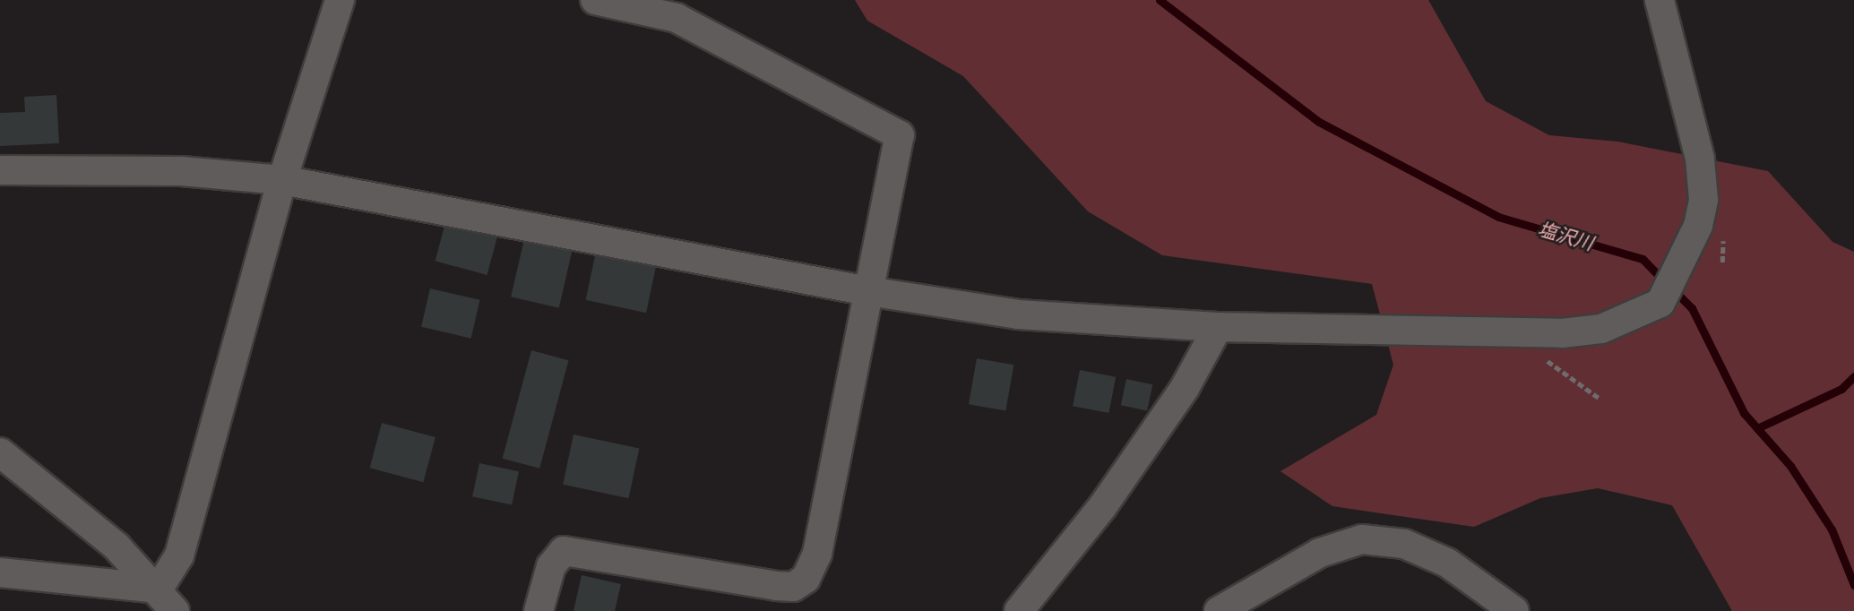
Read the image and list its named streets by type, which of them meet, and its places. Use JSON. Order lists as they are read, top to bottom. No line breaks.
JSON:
{"water":["塩沢川"]}
